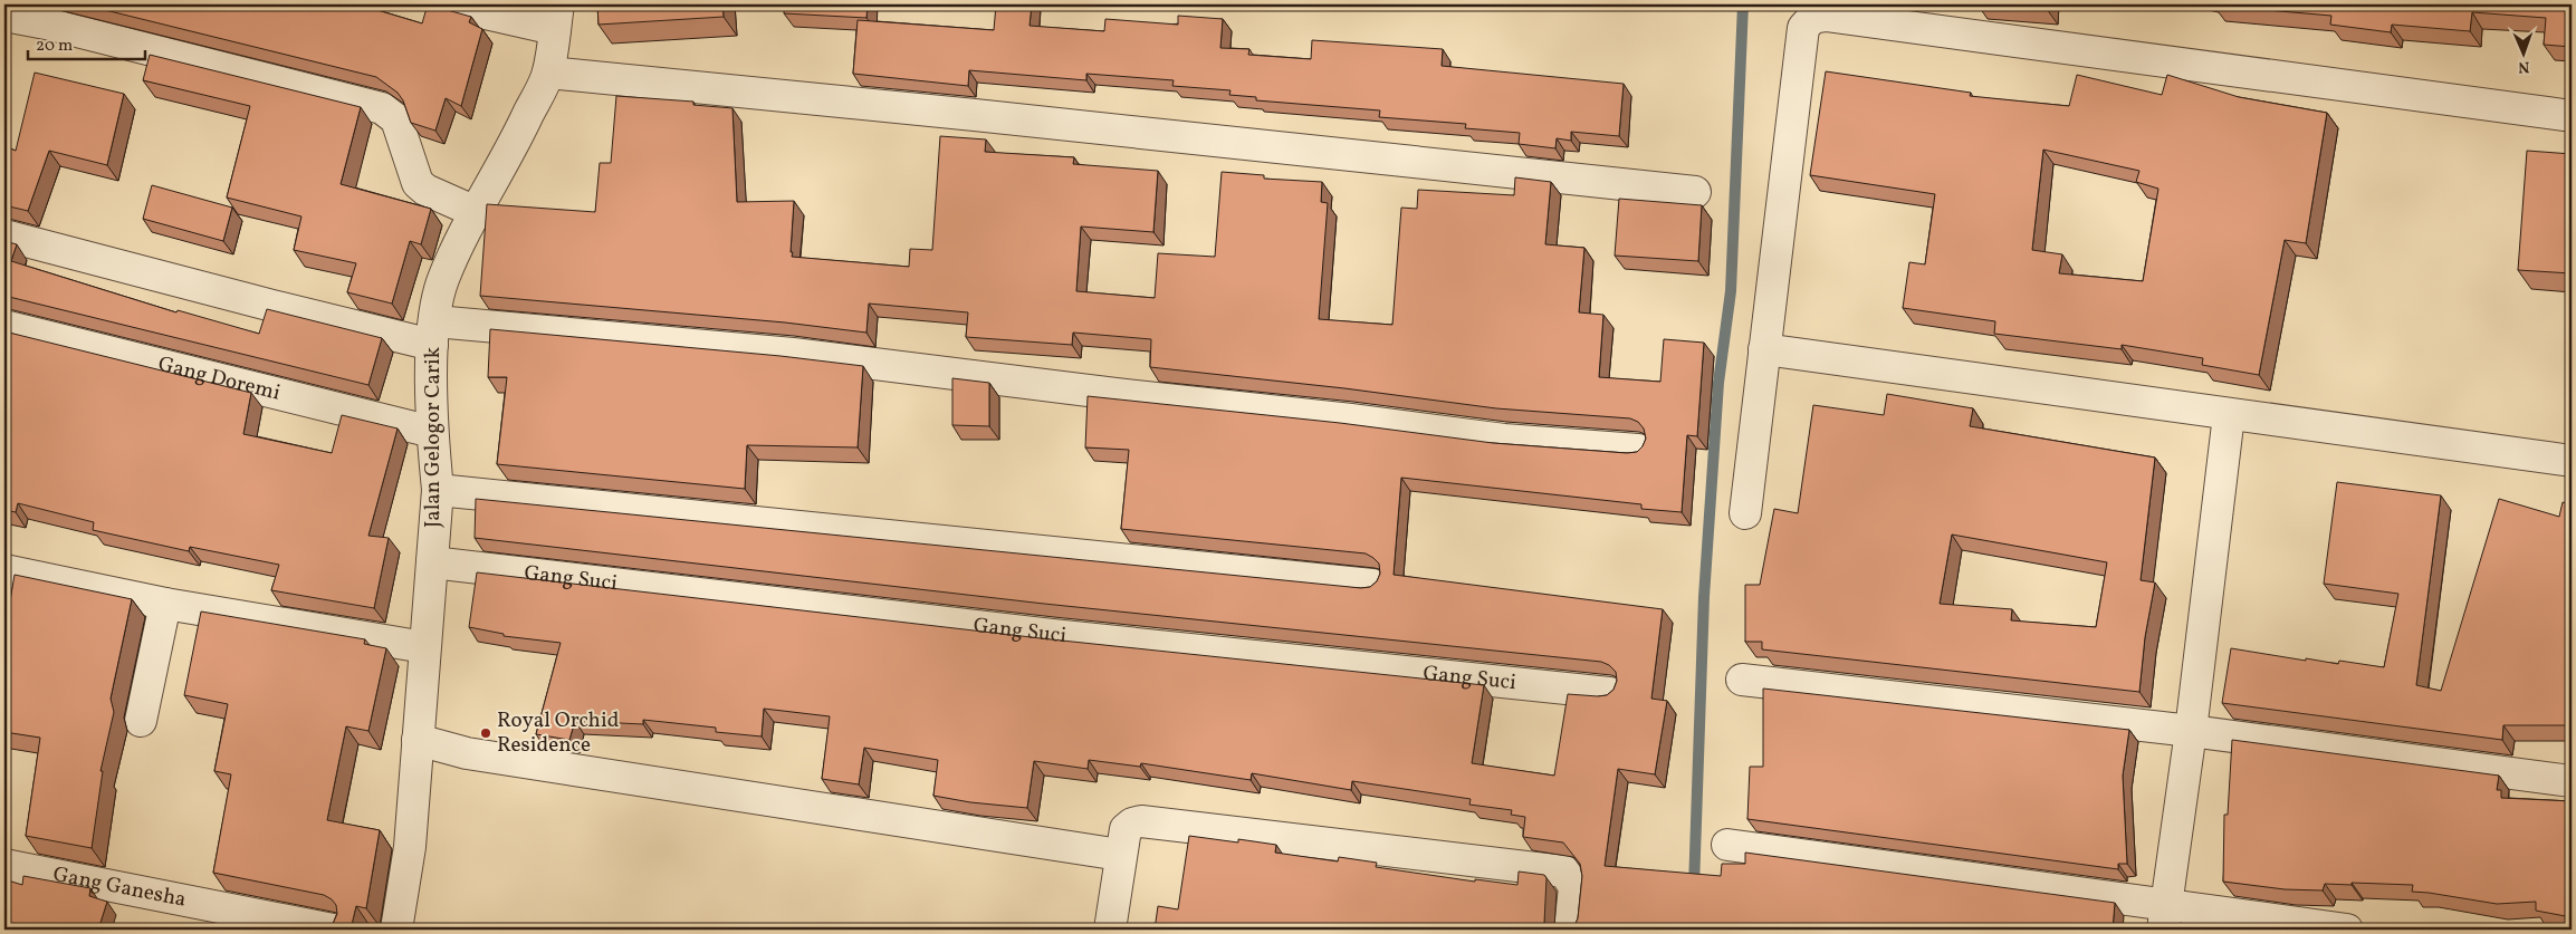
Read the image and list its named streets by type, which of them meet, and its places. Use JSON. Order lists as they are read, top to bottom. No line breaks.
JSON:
{"streets":{"street":["Gang Doremi","Jalan Gelogor Carik","Gang Suci","Gang Ganesha"]},"crossings":[["Gang Doremi","Jalan Gelogor Carik"],["Jalan Gelogor Carik","Gang Suci"]],"places":["Royal Orchid Residence"],"scale_bar":"20 m","north":"bottom"}
